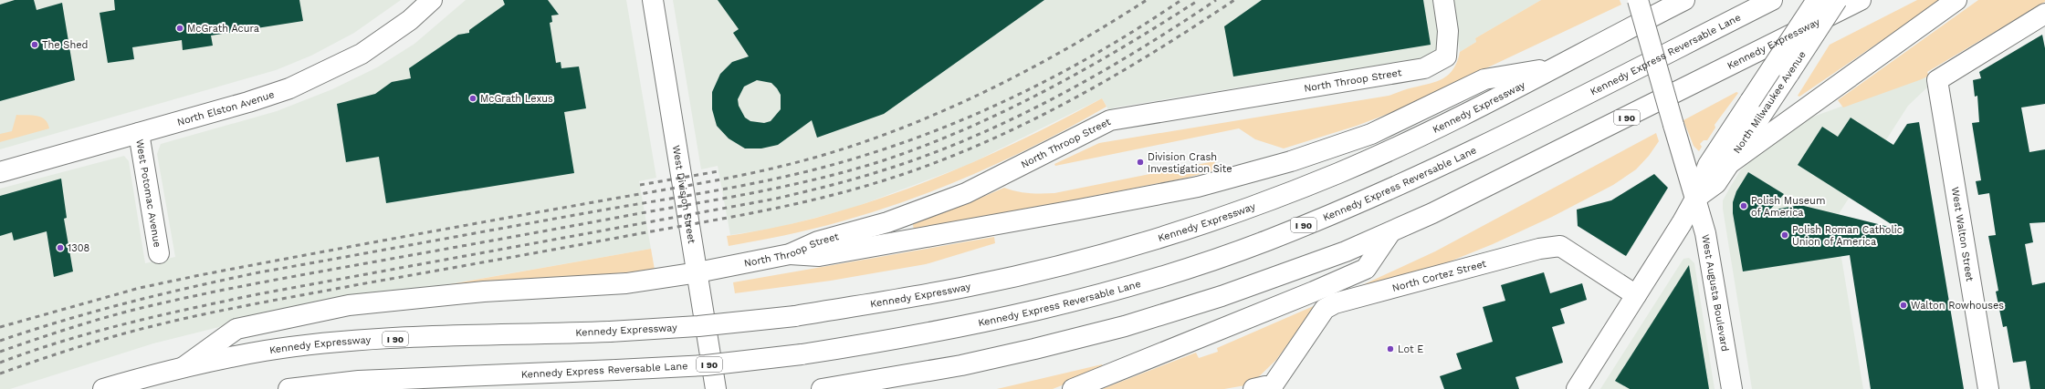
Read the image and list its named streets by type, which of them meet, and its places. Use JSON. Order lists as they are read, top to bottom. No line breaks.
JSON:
{"streets":{"main road":["Kennedy Expressway","Kennedy Express Reversable Lane","North Throop Street","North Milwaukee Avenue","North Elston Avenue","I 90","West Potomac Avenue","West Division Street","West Walton Street","North Cortez Street","West Augusta Boulevard"]},"crossings":[["Kennedy Expressway","North Throop Street"],["North Throop Street","West Division Street"],["North Milwaukee Avenue","North Cortez Street"],["North Milwaukee Avenue","West Augusta Boulevard"],["North Elston Avenue","West Potomac Avenue"]],"places":["McGrath Acura","The Shed","McGrath Lexus","Division Crash Investigation Site","Polish Museum of America","Polish Roman Catholic Union of America","1308","Walton Rowhouses","Lot E"]}
